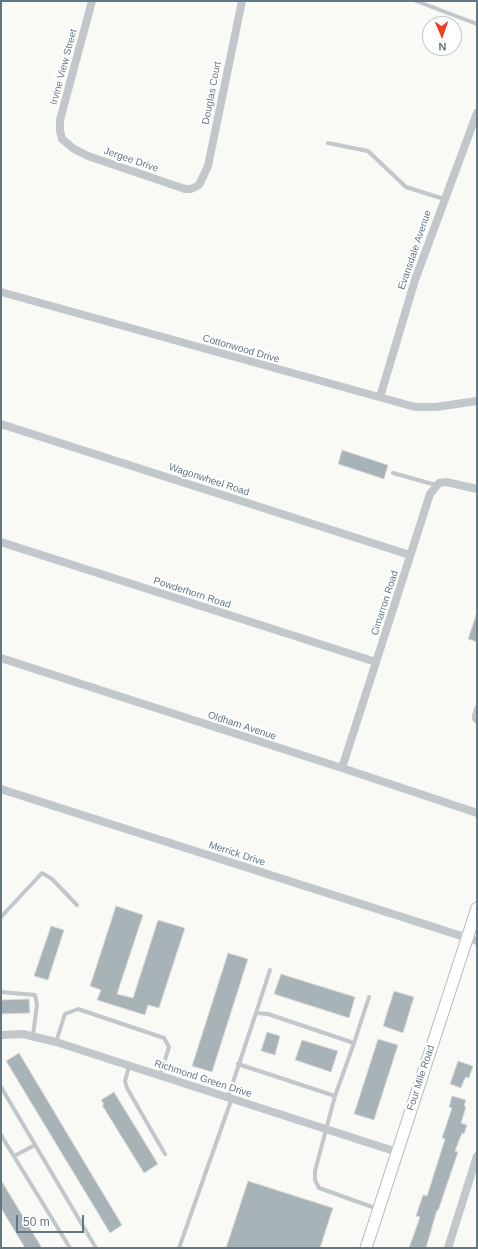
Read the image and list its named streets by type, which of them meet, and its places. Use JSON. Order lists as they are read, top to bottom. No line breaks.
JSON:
{"streets":{"street":["Irvine View Street","Douglas Court","Jergee Drive","Evansdale Avenue","Cottonwood Drive","Wagonwheel Road","Powderhorn Road","Cimarron Road","Oldham Avenue","Merrick Drive","Four Mile Road","Richmond Green Drive"]},"crossings":[["Irvine View Street","Jergee Drive"],["Douglas Court","Jergee Drive"],["Evansdale Avenue","Cottonwood Drive"],["Wagonwheel Road","Cimarron Road"],["Powderhorn Road","Cimarron Road"],["Cimarron Road","Oldham Avenue"],["Merrick Drive","Four Mile Road"],["Four Mile Road","Richmond Green Drive"]],"scale_bar":"50 m","north":"bottom"}
